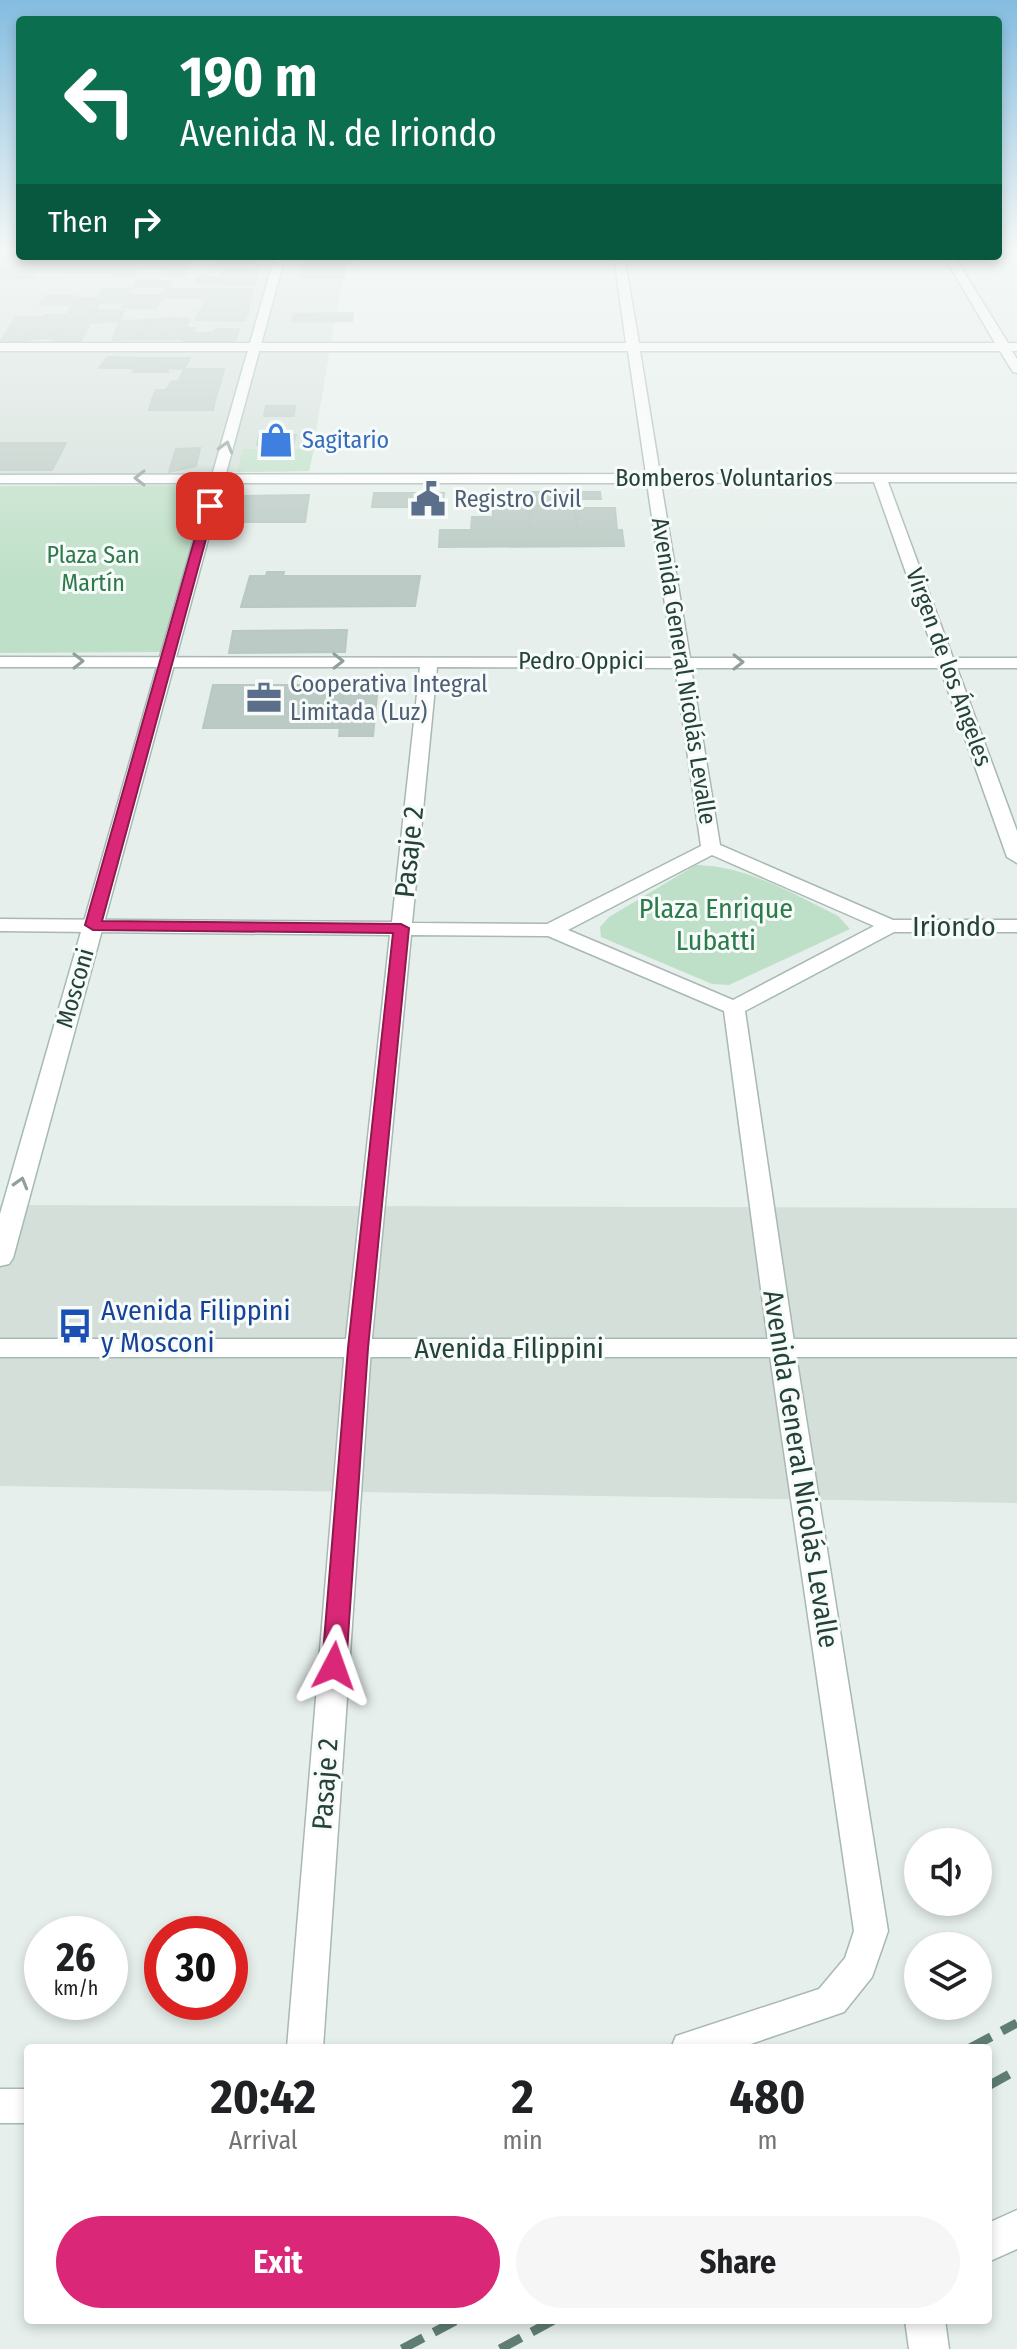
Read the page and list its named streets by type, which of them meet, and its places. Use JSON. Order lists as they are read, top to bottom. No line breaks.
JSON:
{"streets":{"street":["Bomberos Voluntarios","Pedro Oppici","Virgen de los Ángeles","Avenida General Nicolás Levalle","Pasaje 2","Iriondo","Mosconi","Avenida Filippini"]},"crossings":[["Bomberos Voluntarios","Virgen de los Ángeles"],["Bomberos Voluntarios","Avenida General Nicolás Levalle"],["Bomberos Voluntarios","Mosconi"],["Pedro Oppici","Virgen de los Ángeles"],["Pedro Oppici","Avenida General Nicolás Levalle"],["Pedro Oppici","Pasaje 2"],["Pedro Oppici","Mosconi"],["Avenida General Nicolás Levalle","Avenida Filippini"],["Pasaje 2","Avenida Filippini"]],"one_way":["Pedro Oppici","Mosconi"],"parks":["Plaza San Martín","Plaza Enrique Lubatti"],"places":{"shop":["Sagitario"],"public building":["Registro Civil"],"office":["Cooperativa Integral Limitada (Luz)"],"bus stop":["Avenida Filippini y Mosconi"]},"page":{"turn":["190 m","Avenida N. de Iriondo"],"then":"Then","speed":"26 km/h","limit":"30","eta":["20:42","Arrival","2","min","480","m"],"buttons":["Exit","Share"]}}
